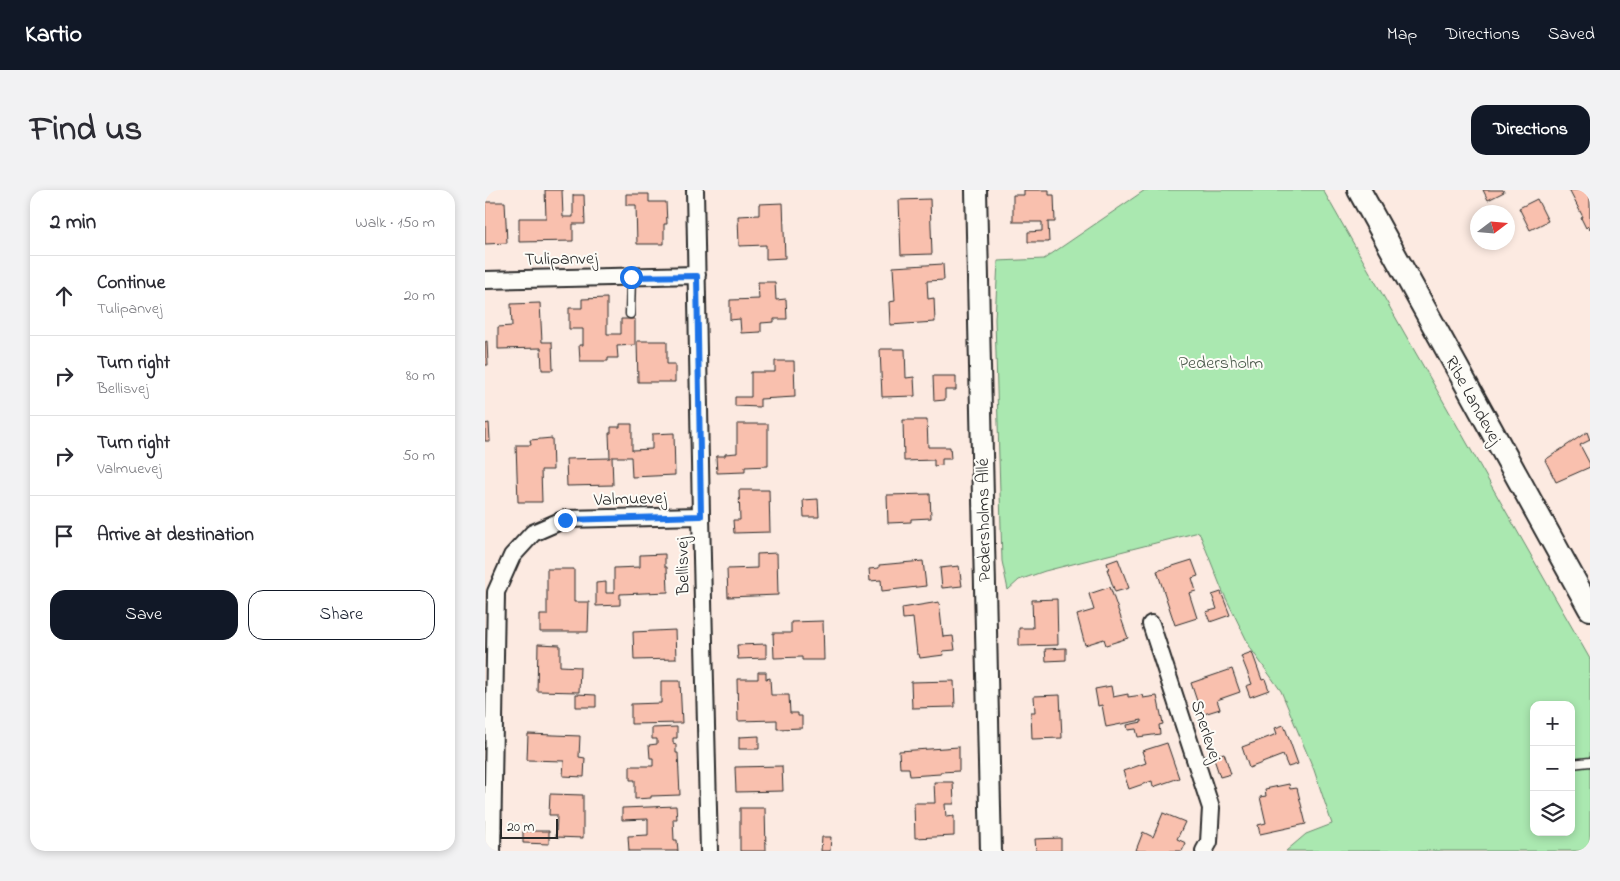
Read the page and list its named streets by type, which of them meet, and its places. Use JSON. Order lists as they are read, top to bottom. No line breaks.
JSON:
{"streets":{"main road":["Ribe Landevej"],"street":["Tulipanvej","Valmuevej","Pedersholms Allé","Bellisvej","Snerlevej"]},"crossings":[["Tulipanvej","Bellisvej"],["Valmuevej","Bellisvej"]],"parks":["Pedersholm"],"scale_bar":"20 m","north":"right","page":{"header":"Kartio","nav":["Map","Directions","Saved"],"title":"Find us","buttons":["Directions",["Save","Share"]],"heading":["2 min","Walk · 150 m"],"list":[["Continue","Tulipanvej","20 m"],["Turn right","Bellisvej","80 m"],["Turn right","Valmuevej","50 m"],"Arrive at destination"],"map_buttons":["+","−"],"scale":"20 m"}}
